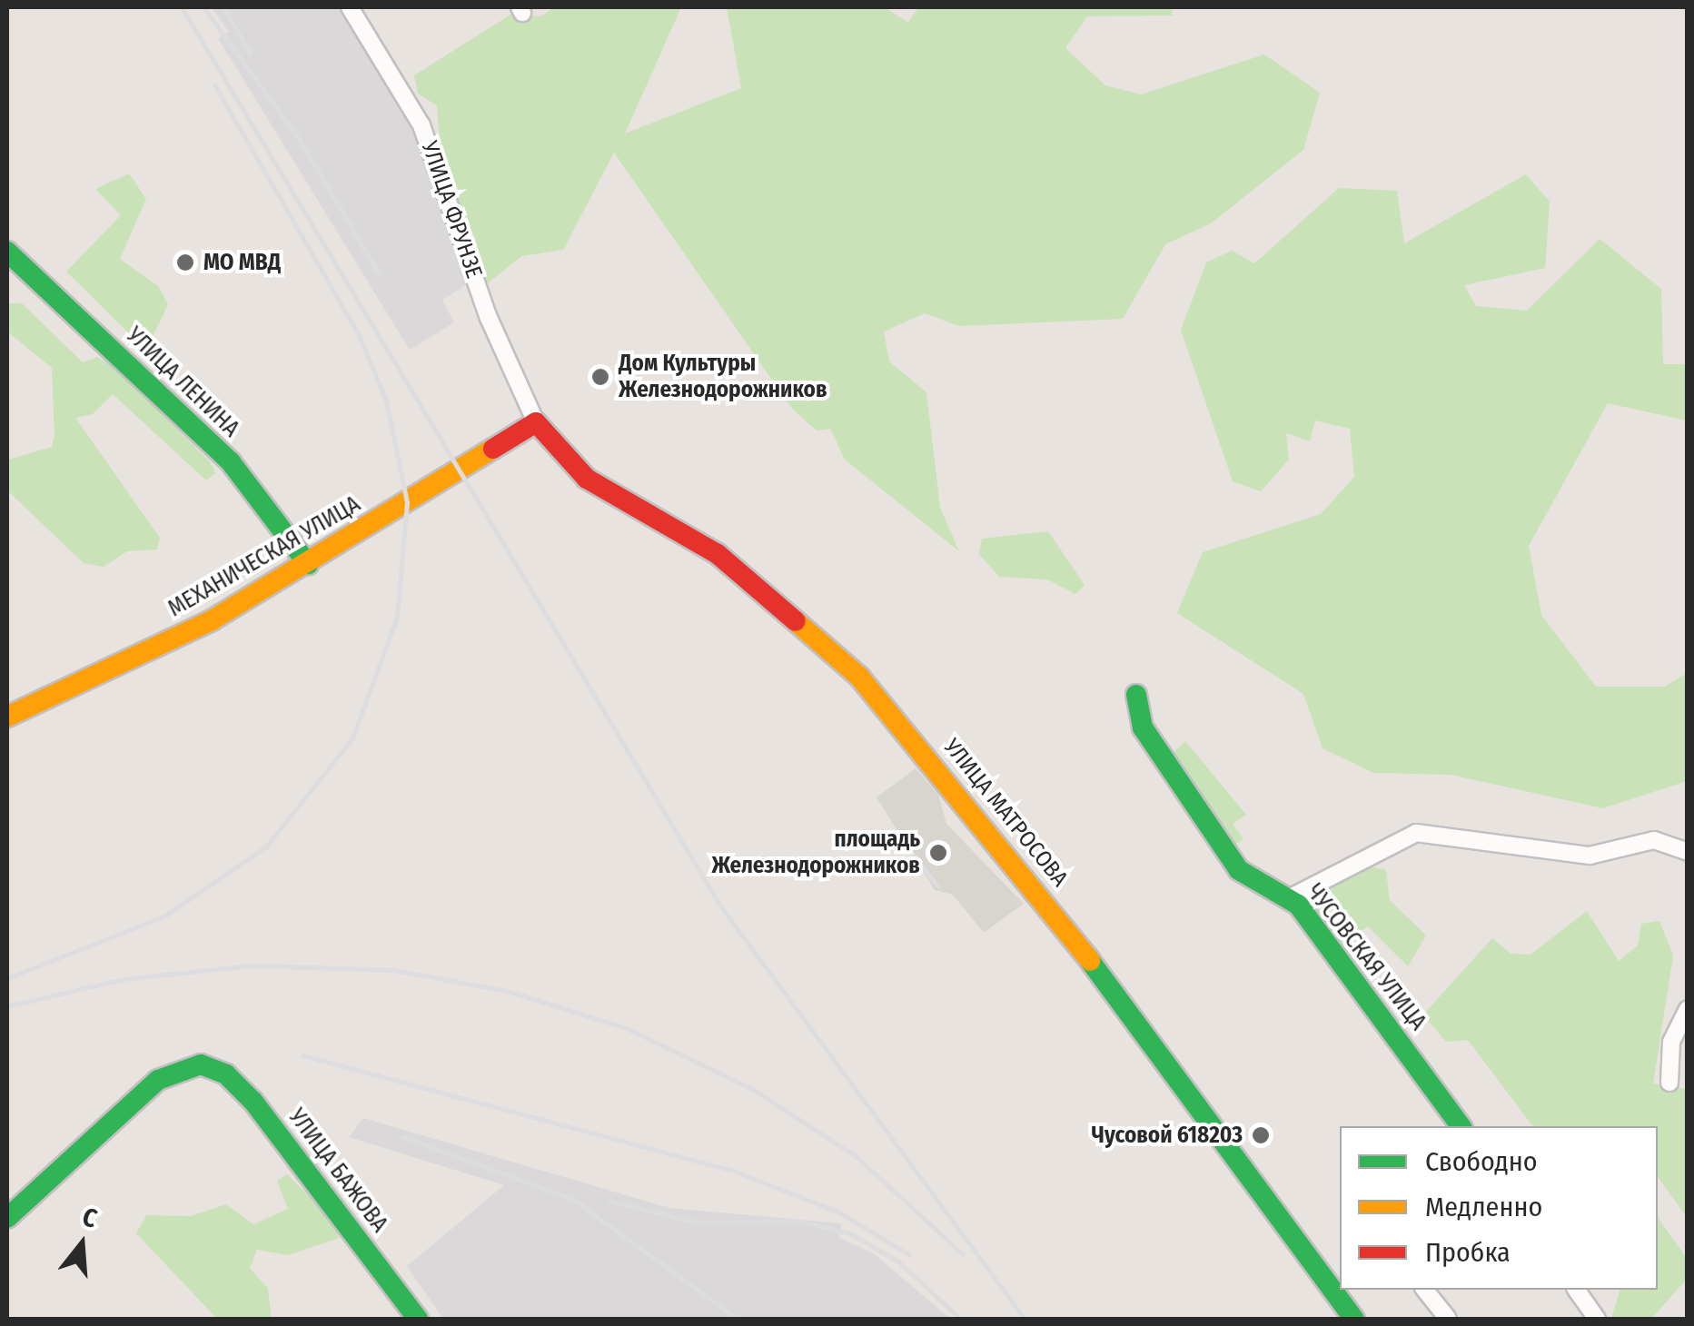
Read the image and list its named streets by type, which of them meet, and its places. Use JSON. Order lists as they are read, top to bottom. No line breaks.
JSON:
{"streets":{"street":["УЛИЦА ФРУНЗЕ","УЛИЦА ЛЕНИНА","МЕХАНИЧЕСКАЯ УЛИЦА","УЛИЦА МАТРОСОВА","ЧУСОВСКАЯ УЛИЦА","УЛИЦА БАЖОВА"]},"crossings":[["УЛИЦА ФРУНЗЕ","МЕХАНИЧЕСКАЯ УЛИЦА"],["УЛИЦА ФРУНЗЕ","УЛИЦА МАТРОСОВА"],["УЛИЦА ЛЕНИНА","МЕХАНИЧЕСКАЯ УЛИЦА"],["МЕХАНИЧЕСКАЯ УЛИЦА","УЛИЦА МАТРОСОВА"]],"places":["МО МВД","Дом Культуры Железнодорожников","площадь Железнодорожников","Чусовой 618203"],"legend":["Свободно","Медленно","Пробка"],"north":"top"}
